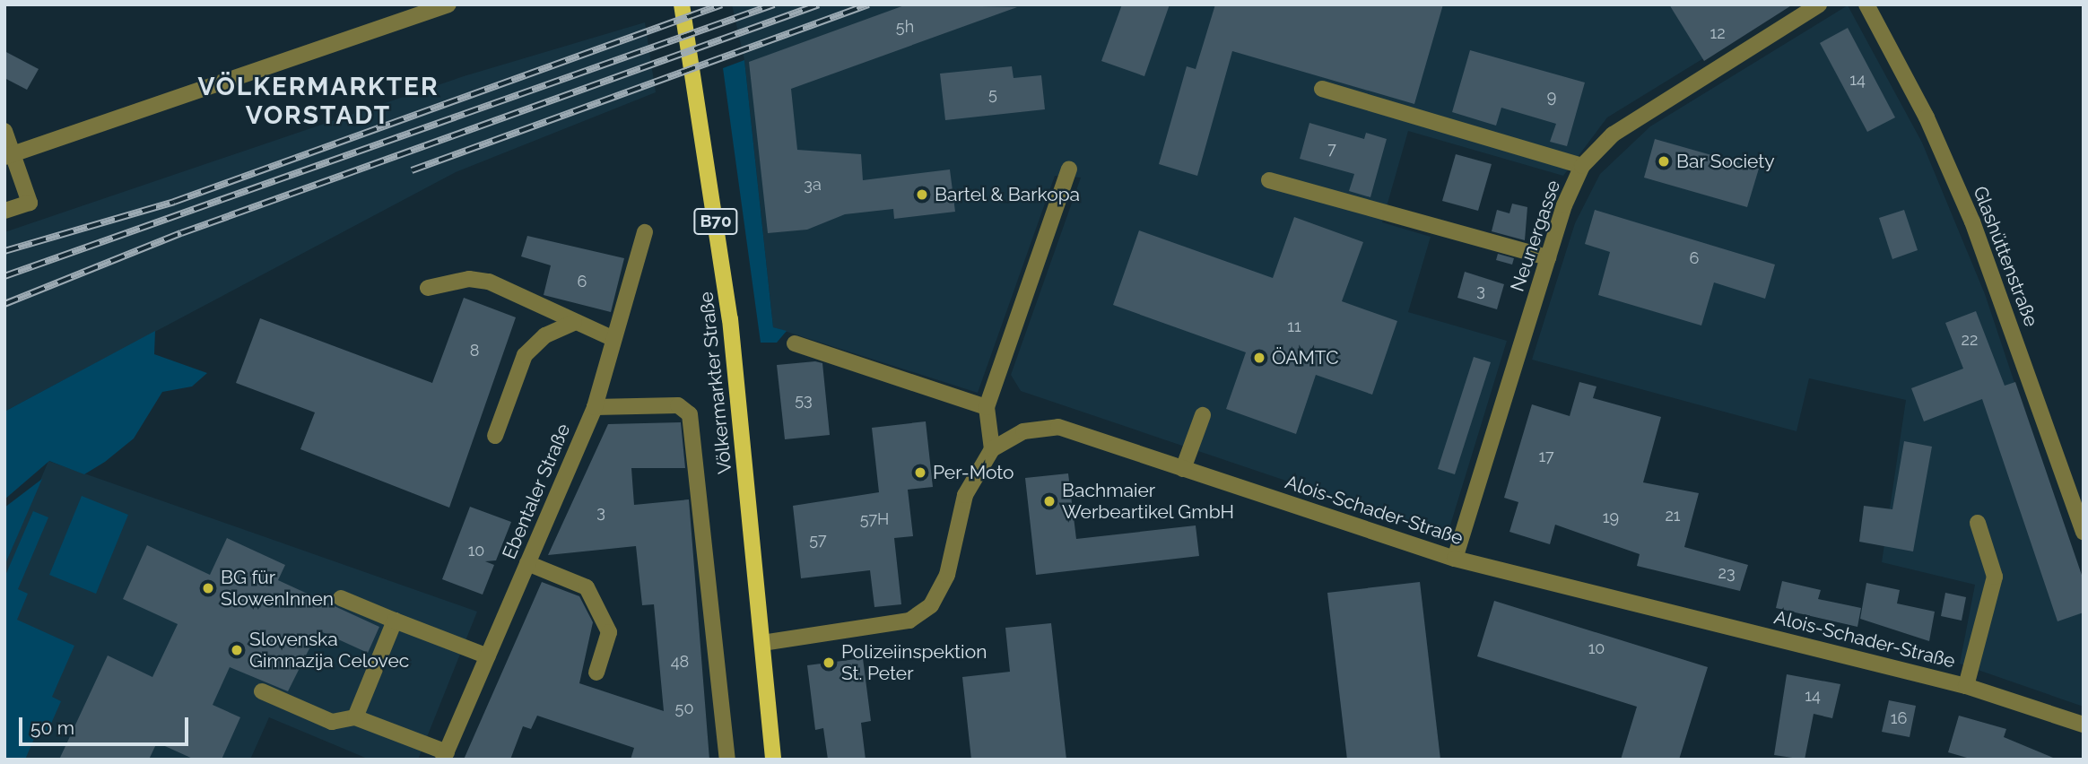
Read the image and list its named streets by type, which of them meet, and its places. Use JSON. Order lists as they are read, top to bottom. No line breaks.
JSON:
{"streets":{"main road":["B70","Völkermarkter Straße"],"street":["Neunergasse","Glashüttenstraße","Ebentaler Straße","Alois-Schader-Straße"]},"crossings":[["Neunergasse","Alois-Schader-Straße"],["Völkermarkter Straße","Alois-Schader-Straße"]],"districts":["VÖLKERMARKTER VORSTADT"],"places":["Bar Society","Bartel & Barkopa","ÖAMTC","Per-Moto","Bachmaier Werbeartikel GmbH","BG für SlowenInnen","Slovenska Gimnazija Celovec","Polizeiinspektion St. Peter"],"house_numbers":["5h","12","14","5","9","7","3a","6","6","3","11","22","8","53","17","3","21","19","57H","57","10","23","10","48","14","50","16"],"scale_bar":"50 m"}
